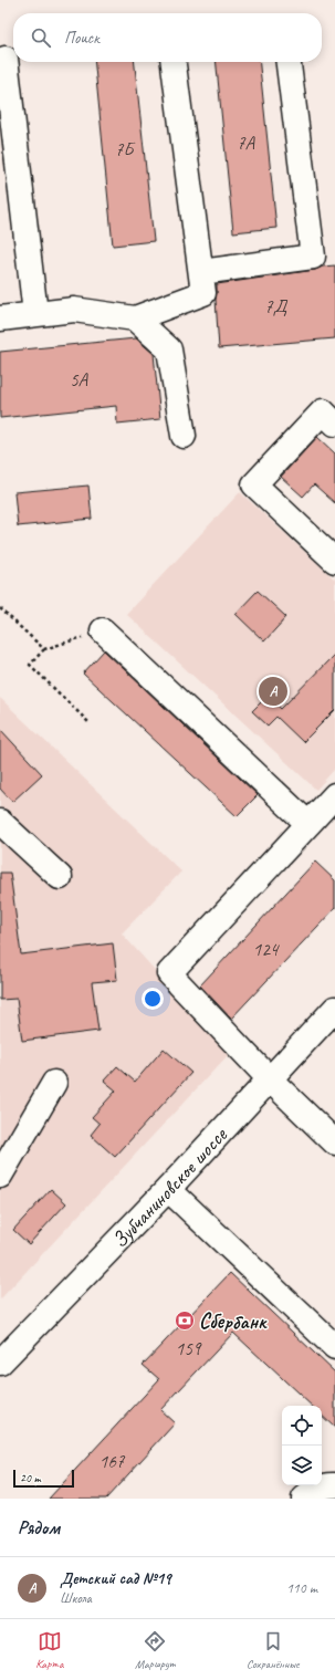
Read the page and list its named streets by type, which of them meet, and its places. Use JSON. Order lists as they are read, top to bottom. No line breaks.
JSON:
{"streets":{"main road":["Зубчаниновское шоссе"]},"places":{"bank":["Сбербанк"]},"house_numbers":["7А","7Б","7Д","5А","124","159","167"],"scale_bar":"20 m","page":{"search":"Поиск","pins":"A","scale":"20 m","heading":"Рядом","list":[{"mark":"A","name":"Детский сад №19","note":"Школа","value":"110 m"}],"nav":["Карта","Маршрут","Сохранённые"]}}
